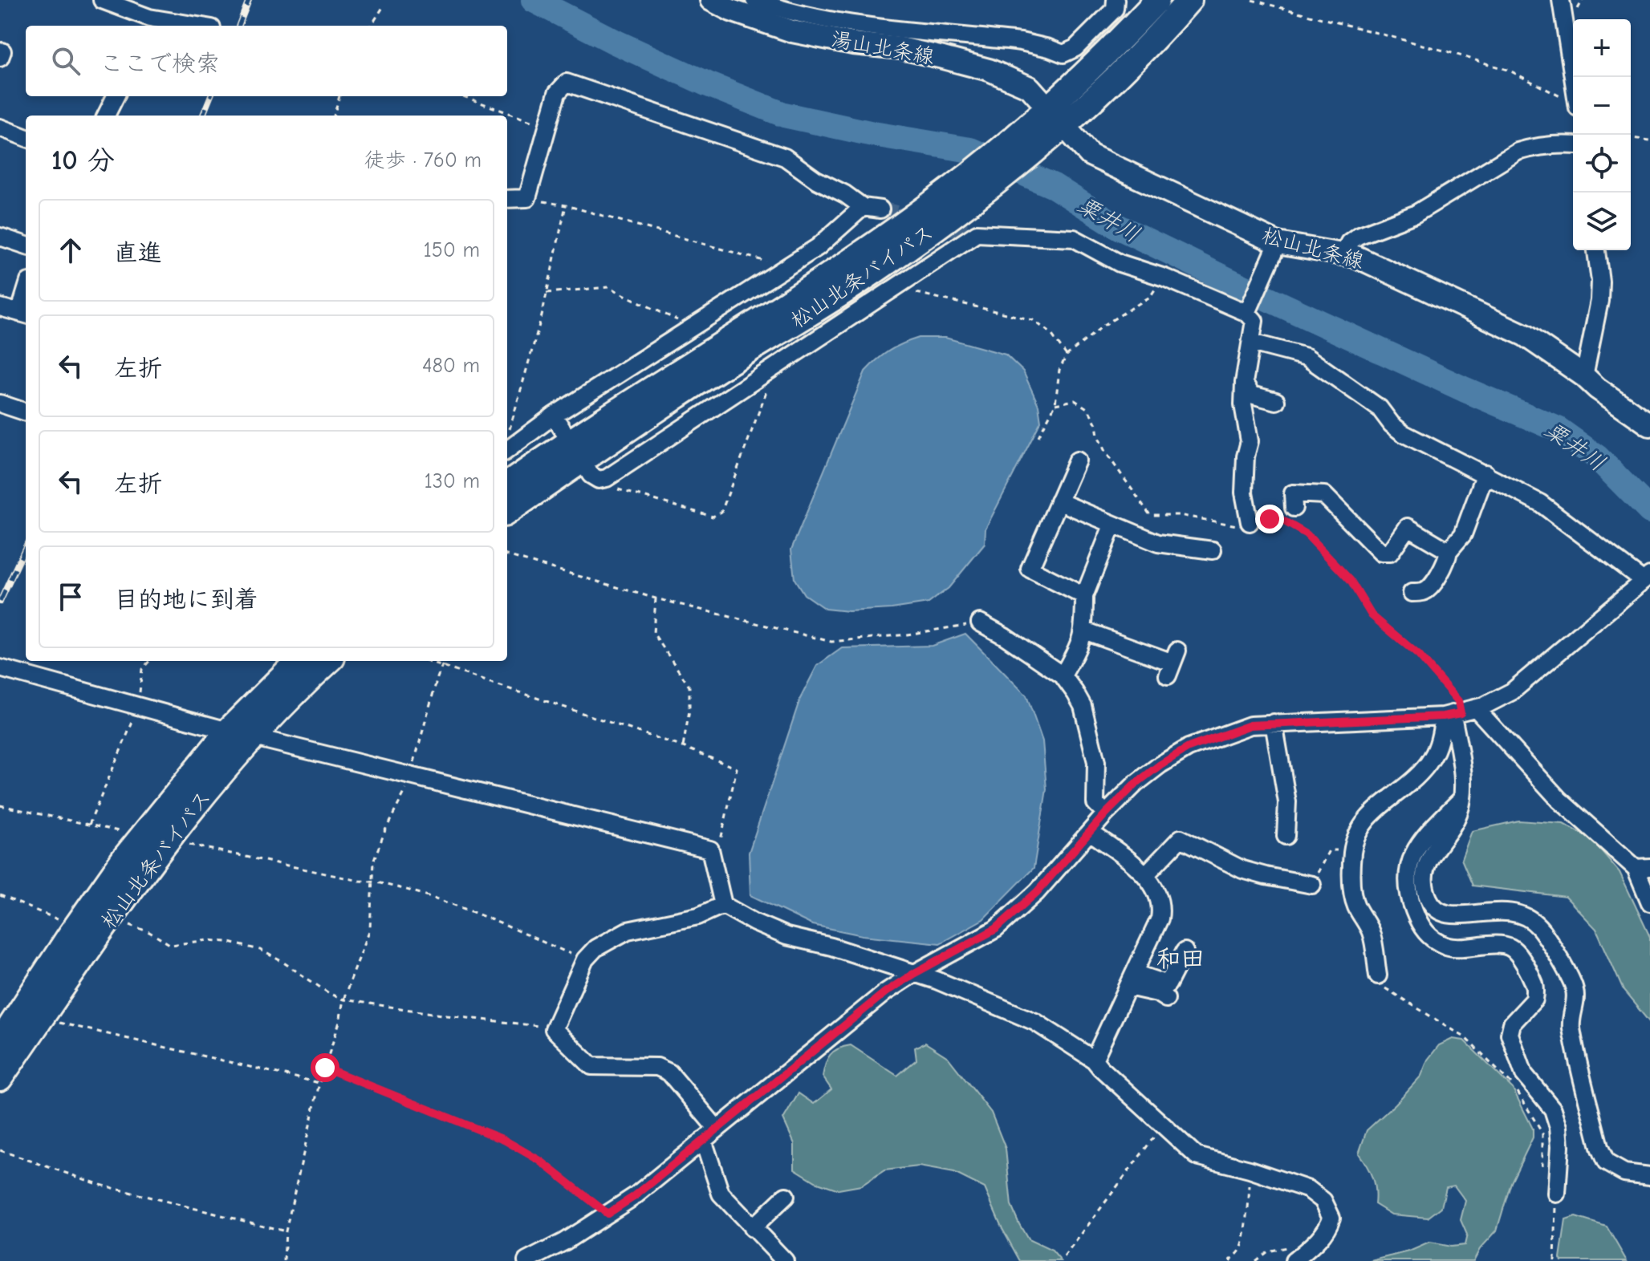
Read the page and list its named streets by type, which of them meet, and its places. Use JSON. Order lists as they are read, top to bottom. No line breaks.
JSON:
{"streets":{"highway":["松山北条バイパス"],"main road":["湯山北条線","松山北条線"]},"crossings":[["湯山北条線","松山北条線"],["湯山北条線","松山北条バイパス"],["松山北条線","松山北条バイパス"]],"districts":["和田"],"water":["粟井川"],"page":{"map_buttons":["+","−"],"search":"ここで検索","heading":["10 分","徒歩 · 760 m"],"list":[["直進","150 m"],["左折","480 m"],["左折","130 m"],"目的地に到着"]}}
